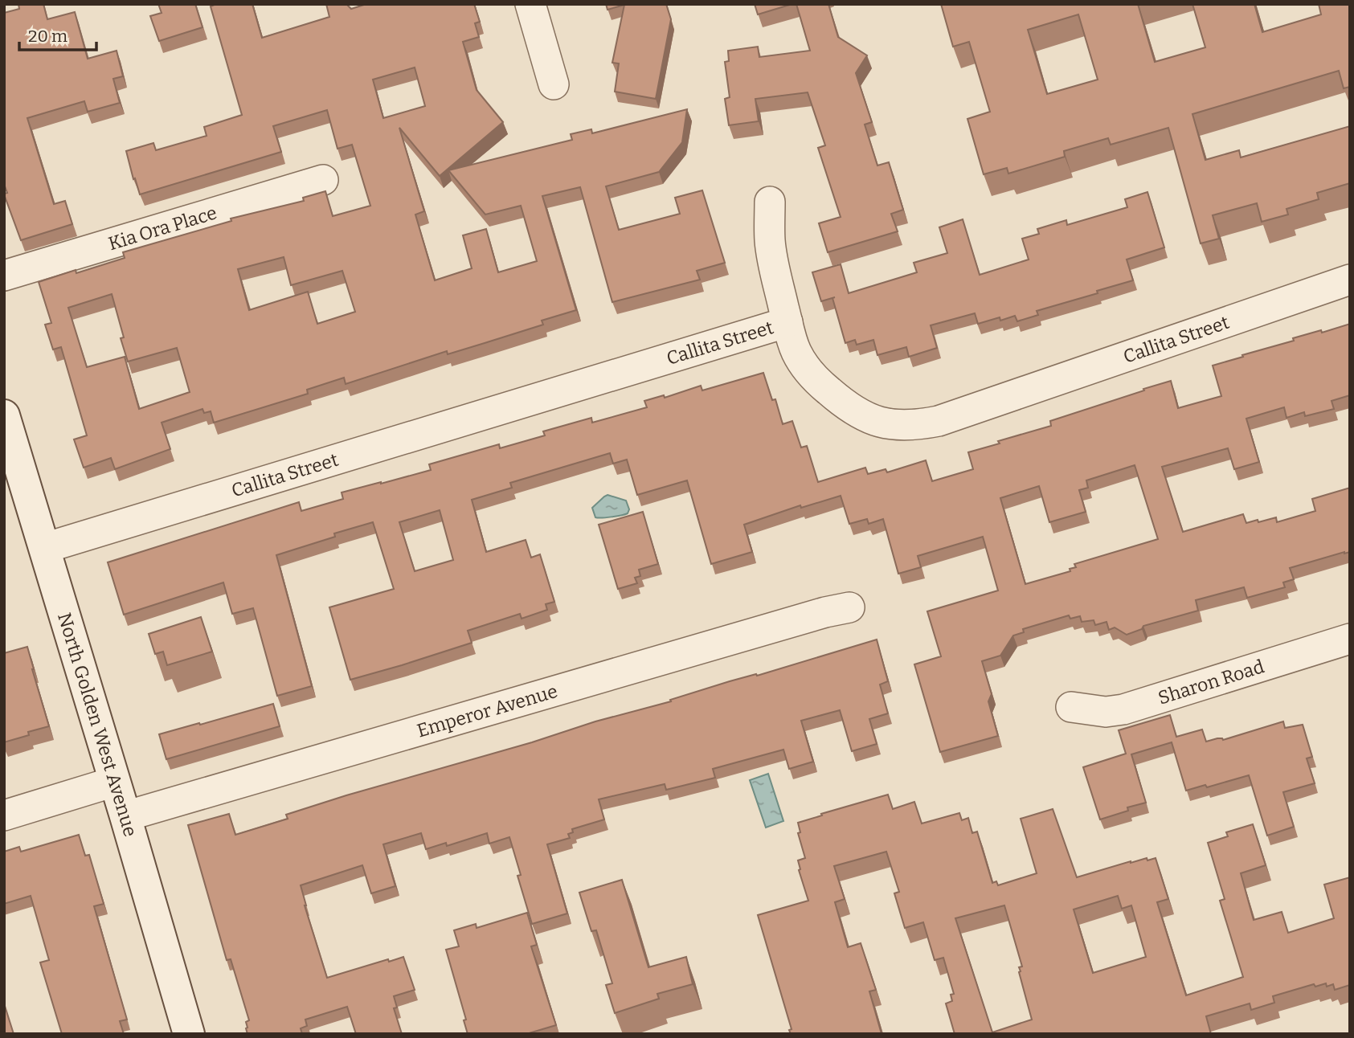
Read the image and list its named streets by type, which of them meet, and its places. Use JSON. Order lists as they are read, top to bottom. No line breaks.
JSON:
{"streets":{"street":["Kia Ora Place","Callita Street","Sharon Road","Emperor Avenue","North Golden West Avenue"]},"crossings":[["Callita Street","North Golden West Avenue"],["Emperor Avenue","North Golden West Avenue"]],"scale_bar":"20 m"}
